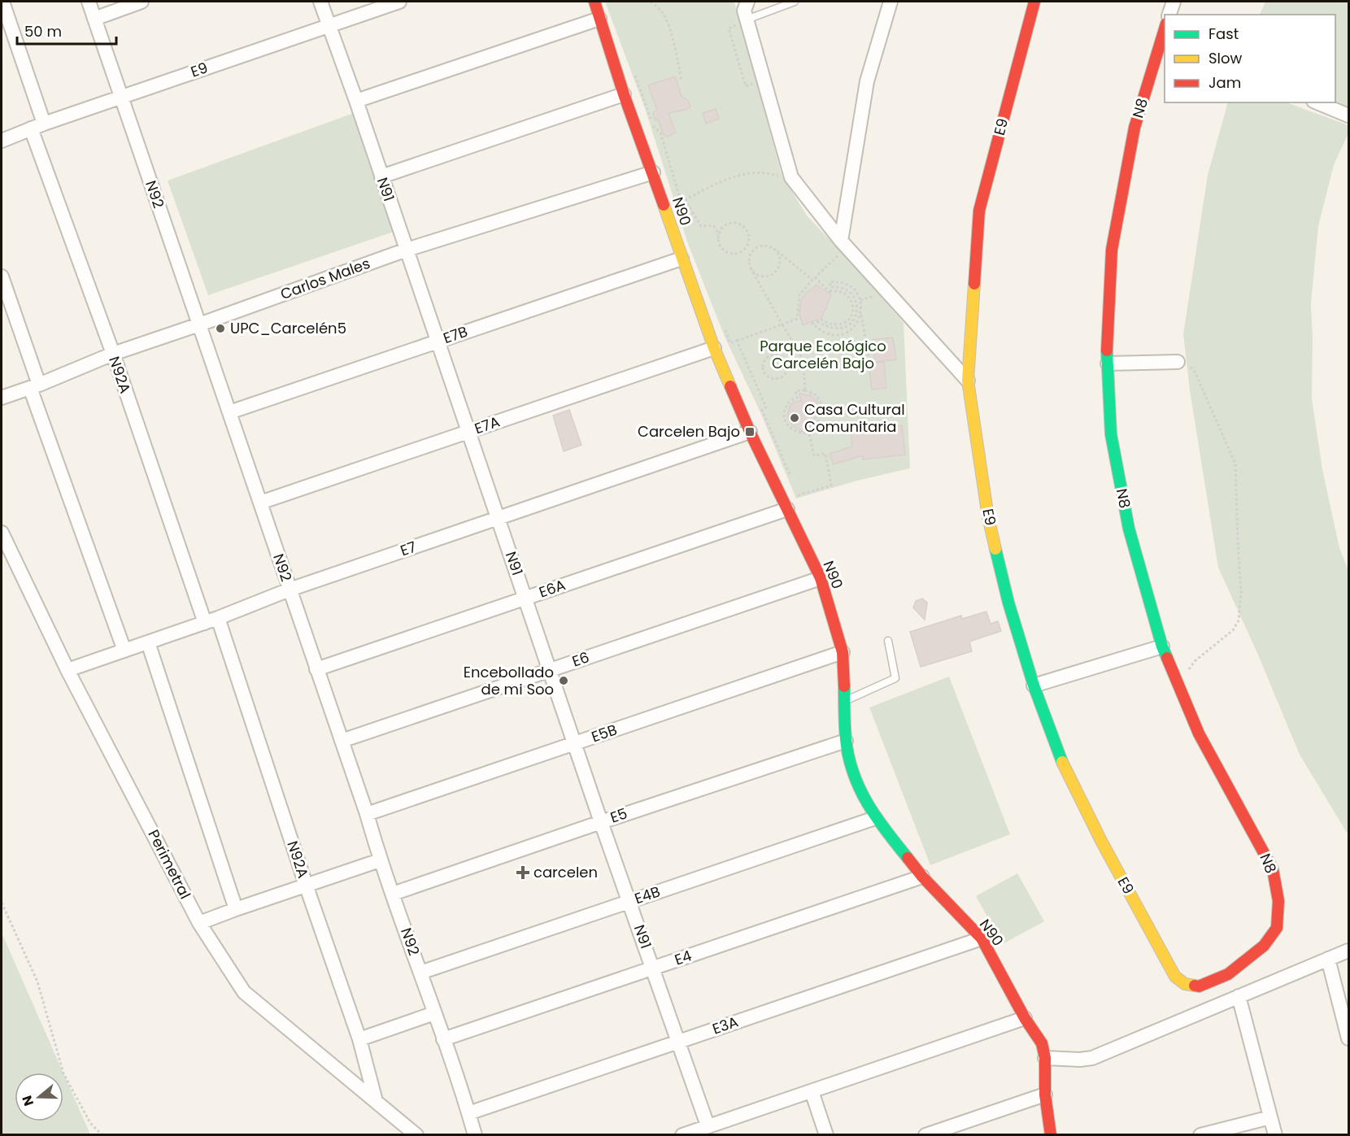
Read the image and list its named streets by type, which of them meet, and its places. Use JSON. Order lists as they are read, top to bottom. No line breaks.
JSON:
{"streets":{"street":["E9","N8","N91","N92","N90","Carlos Males","E7B","N92A","E7A","E7","E6A","E6","E5B","E5","Perimetral","E4B","E4","E3A"]},"crossings":[["E9","N8"],["E9","N91"],["E9","N92"],["E9","N92A"],["N91","Carlos Males"],["N91","E7B"],["N91","E7A"],["N91","E7"],["N91","E6A"],["N91","E6"],["N91","E5B"],["N91","E5"],["N91","E4B"],["N91","E4"],["N91","E3A"],["N92","Carlos Males"],["N92","E7B"],["N92","E7A"],["N92","E7"],["N92","E6A"],["N92","E6"],["N92","E5B"],["N92","E5"],["N92","E4B"],["N92","E4"],["N92","E3A"],["N90","Carlos Males"],["N90","E7B"],["N90","E7A"],["N90","E7"],["N90","E6A"],["N90","E6"],["N90","E5B"],["N90","E5"],["N90","E4B"],["N90","E4"],["N90","E3A"],["Carlos Males","N92A"],["N92A","E7"],["N92A","Perimetral"],["E7","Perimetral"]],"parks":["Parque Ecológico Carcelén Bajo"],"places":{"other":["UPC_Carcelén5","Casa Cultural Comunitaria","Encebollado de mi Soo"],"transit":["Carcelen Bajo"],"health":["carcelen"]},"legend":["Fast","Slow","Jam"],"scale_bar":"50 m","north":"left"}
